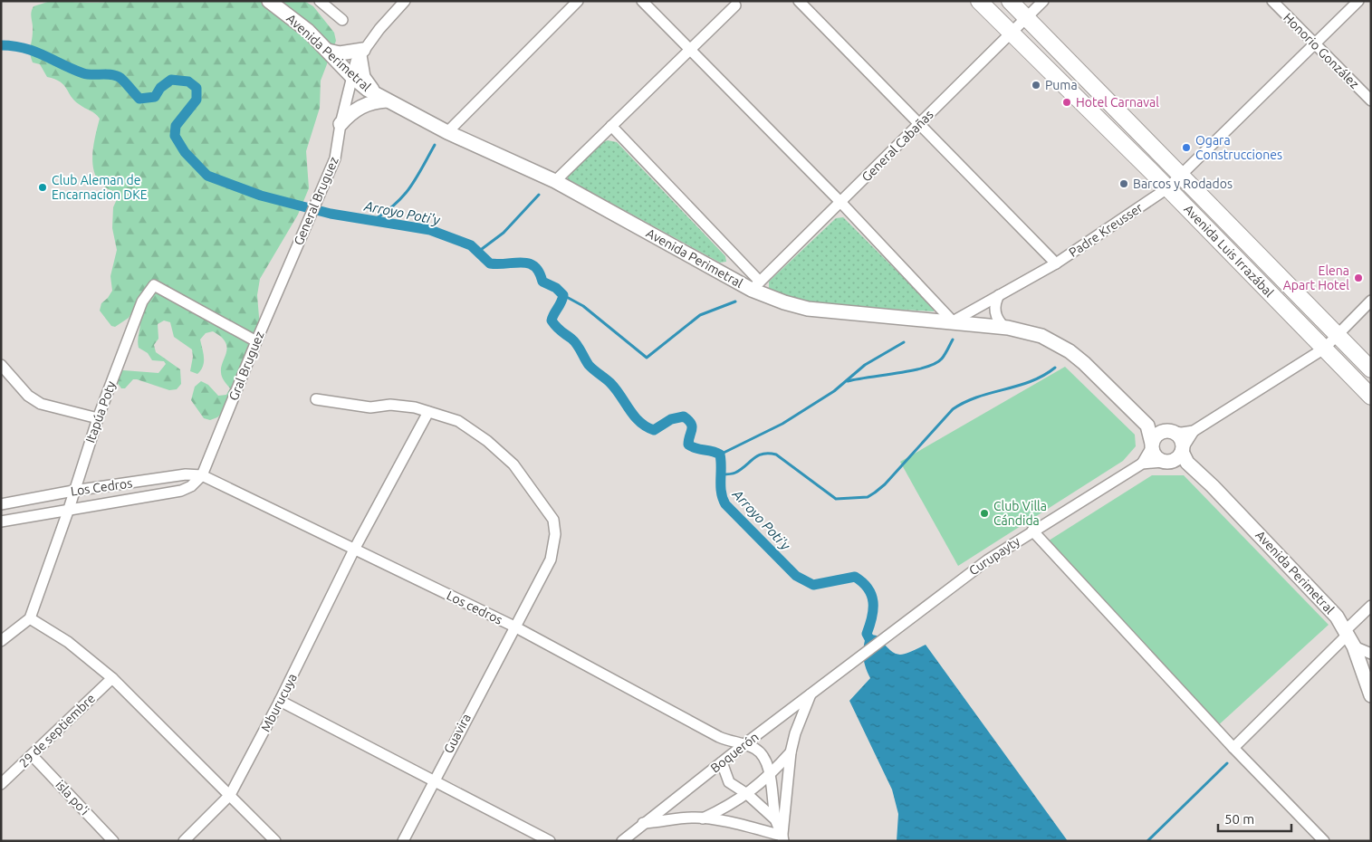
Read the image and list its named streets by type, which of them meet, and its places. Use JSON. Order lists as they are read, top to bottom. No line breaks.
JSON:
{"streets":{"highway":["Avenida Luis Irrazábal"],"main road":["Avenida Perimetral"],"street":["Honorio González","General Cabañas","General Bruguez","Padre Kreusser","Gral Bruguez","Itapúa Poty","Los Cedros","Curupayty","Los cedros","Mburucuya","29 de septiembre","Guavira","Boquerón","isla po'i"]},"crossings":[["Honorio González","Padre Kreusser"],["Avenida Perimetral","General Cabañas"],["Avenida Perimetral","General Bruguez"],["Avenida Perimetral","Padre Kreusser"],["Avenida Perimetral","Curupayty"],["General Cabañas","Avenida Luis Irrazábal"],["General Bruguez","Gral Bruguez"],["Padre Kreusser","Avenida Luis Irrazábal"],["Gral Bruguez","Itapúa Poty"],["Gral Bruguez","Los Cedros"],["Gral Bruguez","Los cedros"],["Itapúa Poty","Los Cedros"],["Los Cedros","Los cedros"],["Curupayty","Boquerón"],["Los cedros","Mburucuya"],["Los cedros","Guavira"],["Los cedros","Boquerón"],["Mburucuya","Guavira"],["29 de septiembre","isla po'i"]],"water":["Arroyo Poti'y"],"places":["Puma","Hotel Carnaval","Ogara Construcciones","Barcos y Rodados","Club Aleman de Encarnacion DKE","Elena Apart Hotel","Club Villa Cándida"],"scale_bar":"50 m"}
